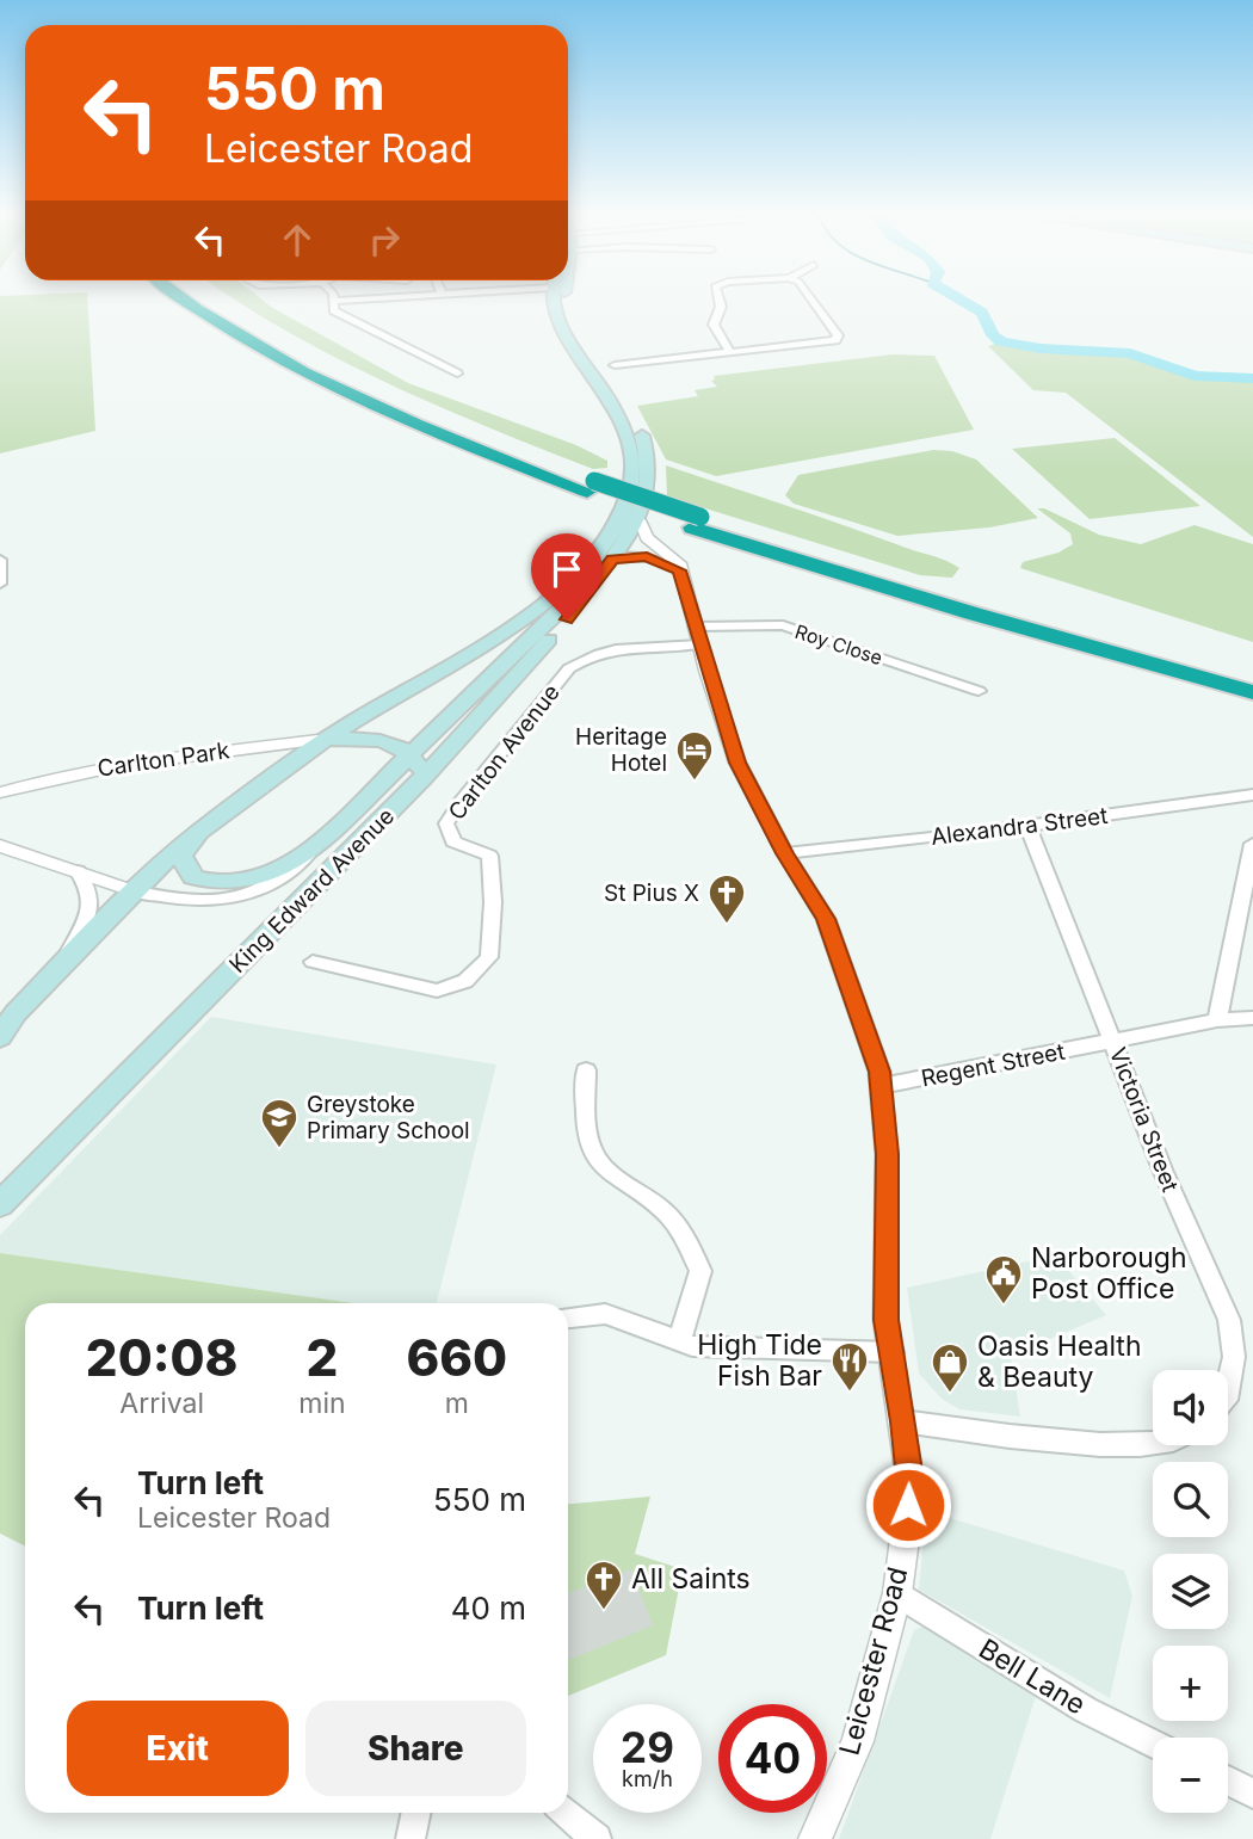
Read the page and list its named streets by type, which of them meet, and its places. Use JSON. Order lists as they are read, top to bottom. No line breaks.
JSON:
{"streets":{"main road":["King Edward Avenue"],"street":["Roy Close","Carlton Avenue","Carlton Park","Alexandra Street","Regent Street","Victoria Street","Leicester Road","Bell Lane"]},"crossings":[["Roy Close","Carlton Avenue"],["Roy Close","Leicester Road"],["Carlton Avenue","Leicester Road"],["Alexandra Street","Victoria Street"],["Alexandra Street","Leicester Road"],["King Edward Avenue","Leicester Road"],["Regent Street","Victoria Street"],["Regent Street","Leicester Road"],["Leicester Road","Bell Lane"]],"places":{"hotel":["Heritage Hotel"],"church":["St Pius X","All Saints"],"school or university":["Greystoke Primary School"],"public building":["Narborough Post Office"],"restaurant":["High Tide Fish Bar"],"shop":["Oasis Health & Beauty"]},"page":{"turn":["550 m","Leicester Road"],"eta":["20:08","Arrival","2","min","660","m"],"map_buttons":["+","−"],"list":[{"name":"Turn left","note":"Leicester Road","value":"550 m"},{"name":"Turn left","value":"40 m"}],"buttons":["Exit","Share"],"speed":"29 km/h","limit":"40"}}
